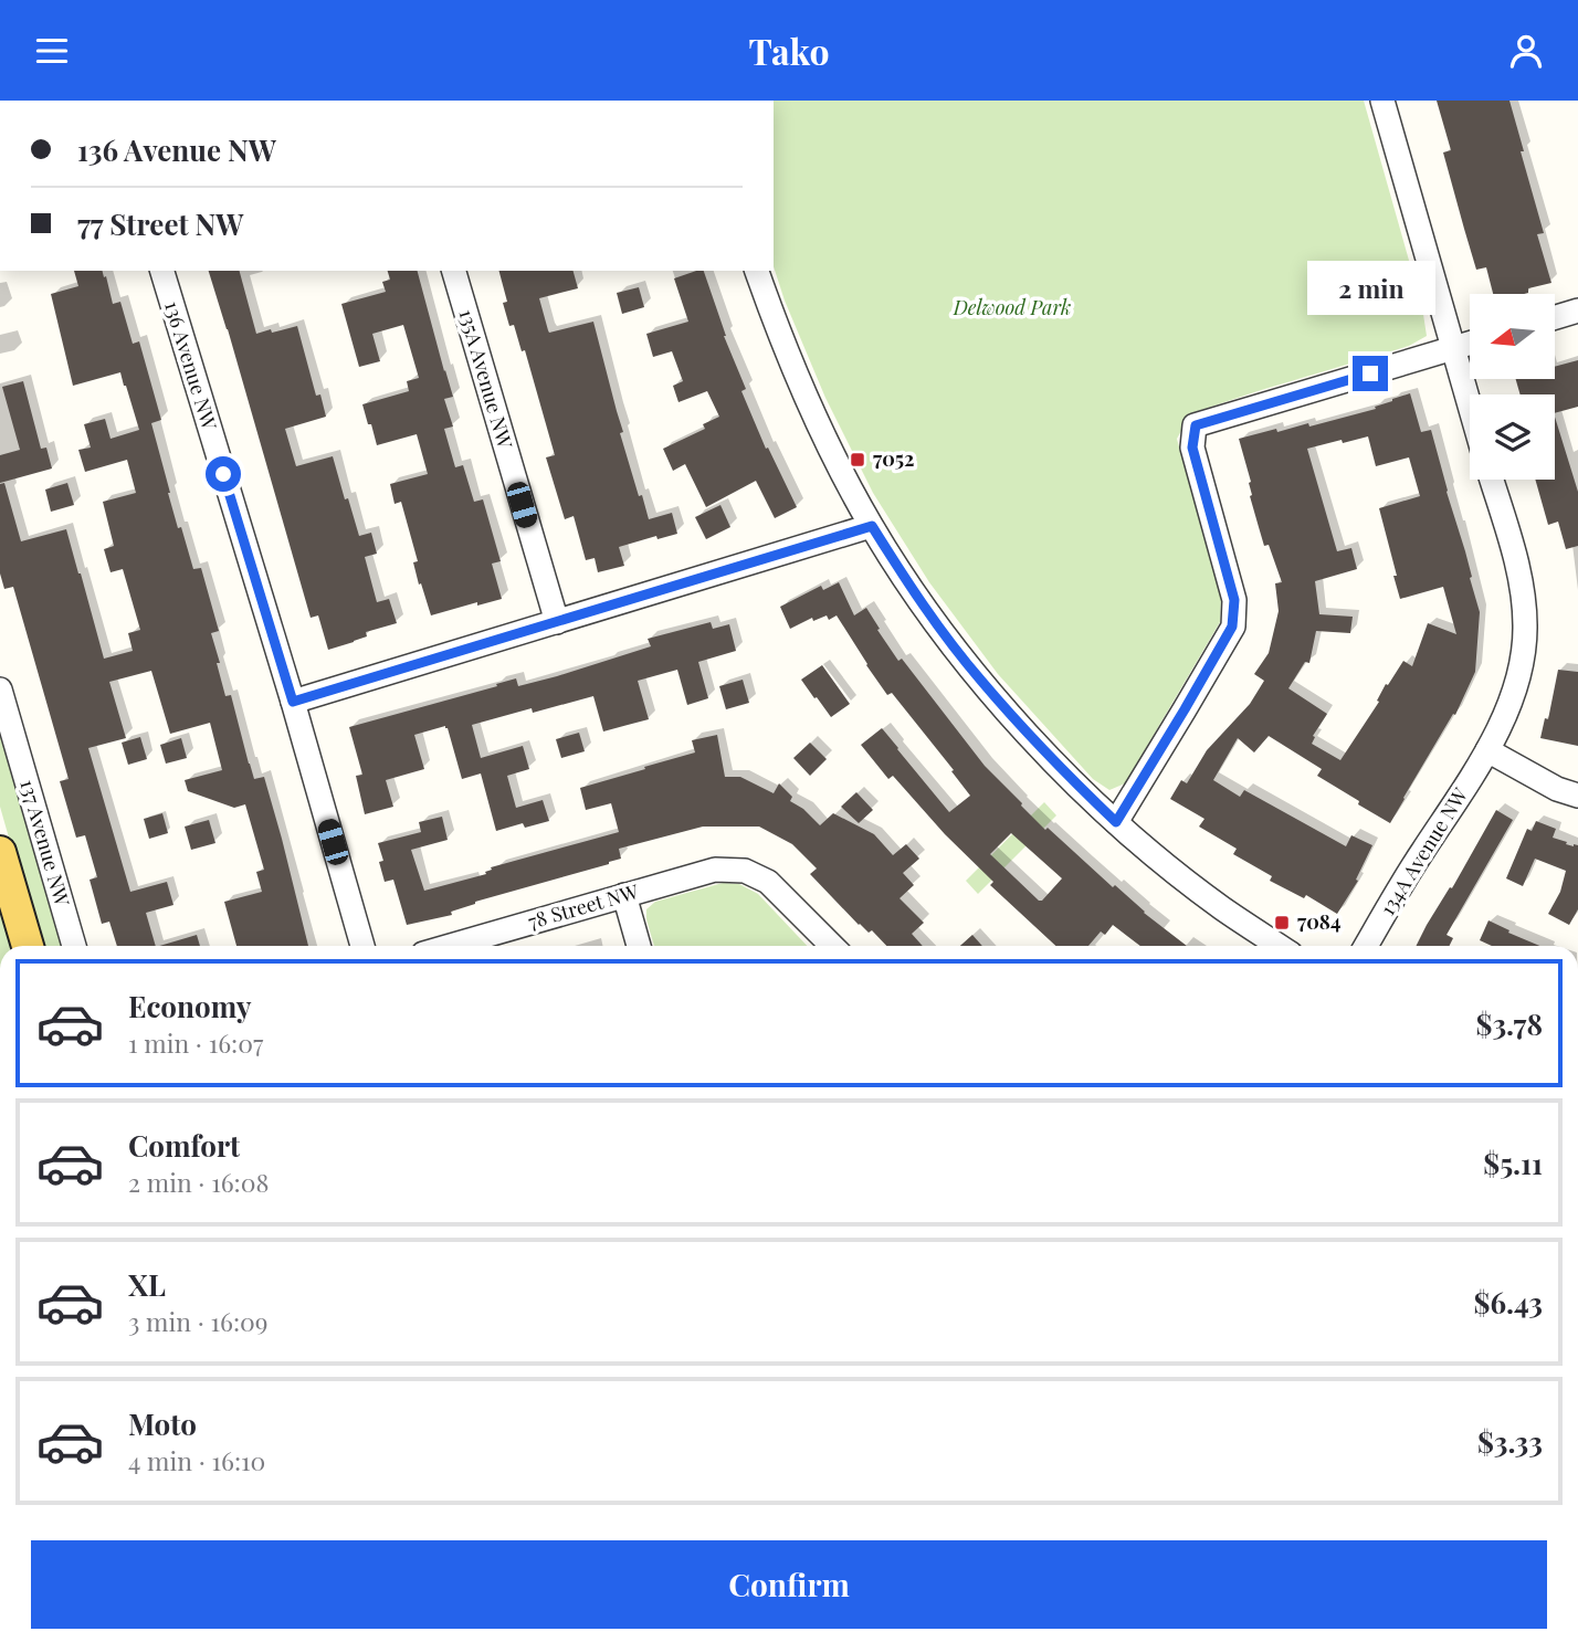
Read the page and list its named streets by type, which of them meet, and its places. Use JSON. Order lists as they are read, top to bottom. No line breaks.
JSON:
{"streets":{"street":["136 Avenue NW","135A Avenue NW","137 Avenue NW","134A Avenue NW","78 Street NW"]},"parks":["Delwood Park"],"places":{"transit":["7052","7084"]},"north":"left","page":{"header":"Tako","banner":["136 Avenue NW","77 Street NW"],"bubble":"2 min","list":[{"name":"Economy","note":"1 min · 16:07","value":"$3.78"},{"name":"Comfort","note":"2 min · 16:08","value":"$5.11"},{"name":"XL","note":"3 min · 16:09","value":"$6.43"},{"name":"Moto","note":"4 min · 16:10","value":"$3.33"}],"buttons":"Confirm"}}
